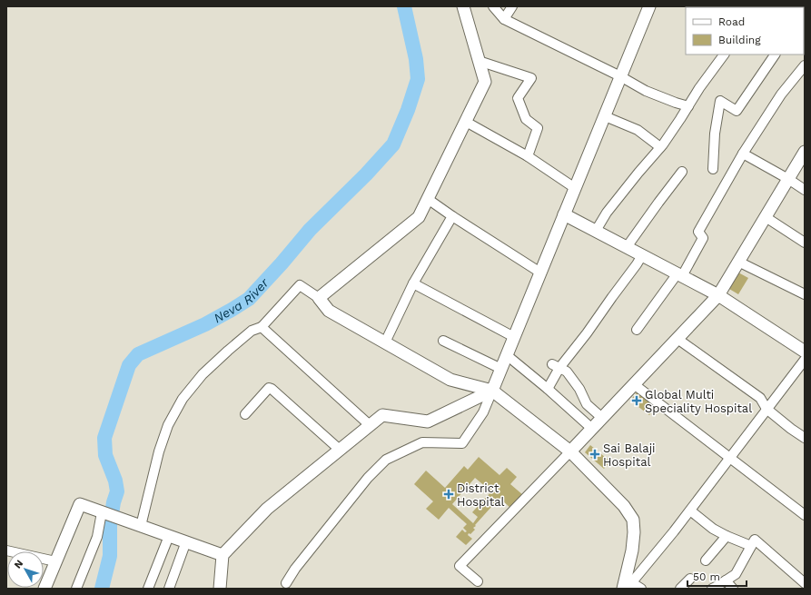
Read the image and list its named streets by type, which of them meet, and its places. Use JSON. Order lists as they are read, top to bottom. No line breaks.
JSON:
{"water":["Neva River"],"places":{"health":["Global Multi Speciality Hospital","Sai Balaji Hospital","District Hospital"]},"legend":["Road","Building"],"scale_bar":"50 m","north":"top left"}
